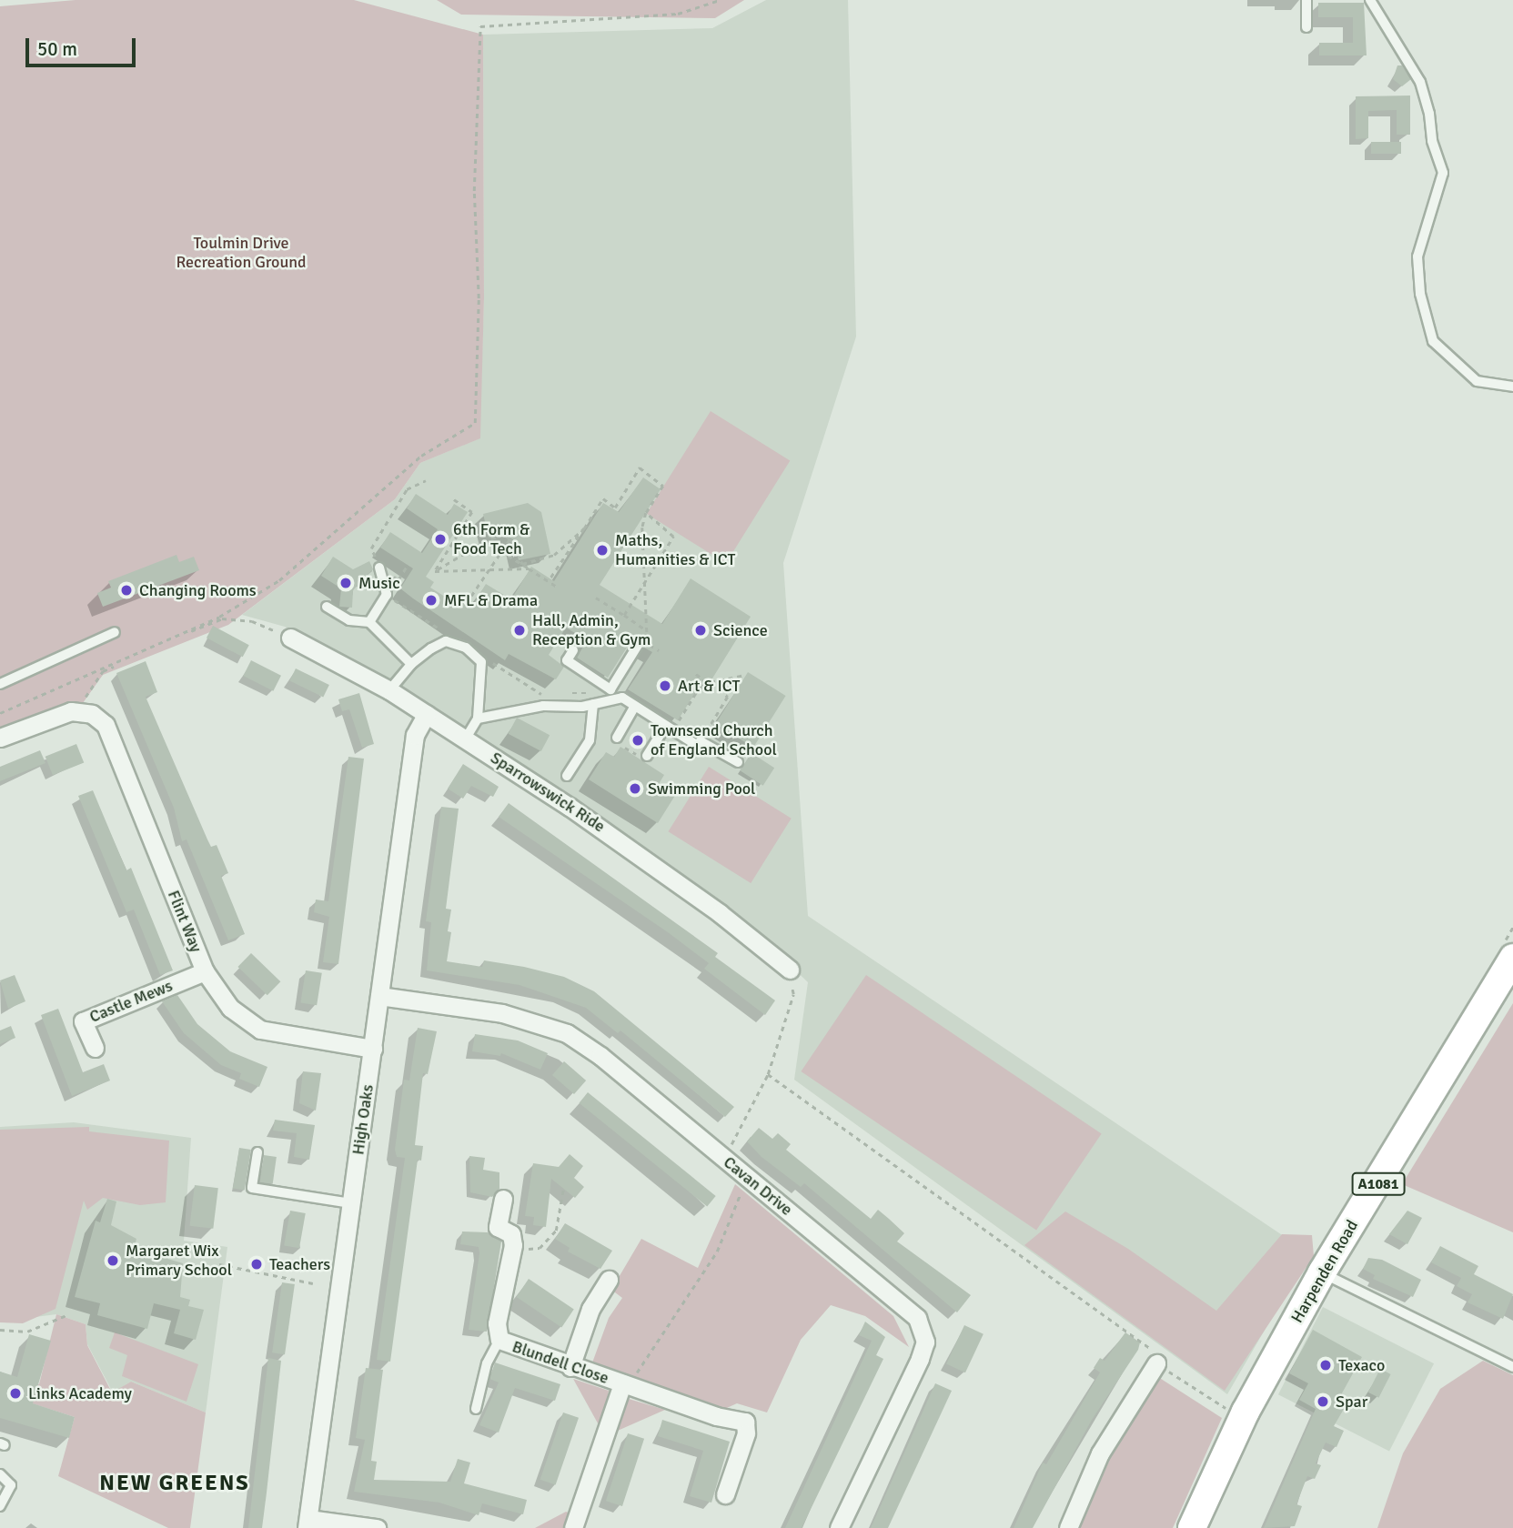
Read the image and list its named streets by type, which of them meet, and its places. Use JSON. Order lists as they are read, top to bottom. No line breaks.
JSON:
{"streets":{"main road":["A1081","Harpenden Road"],"street":["Sparrowswick Ride","Flint Way","Castle Mews","High Oaks","Cavan Drive","Blundell Close"]},"crossings":[["Sparrowswick Ride","High Oaks"],["Flint Way","Castle Mews"],["Flint Way","High Oaks"],["High Oaks","Cavan Drive"]],"districts":["NEW GREENS"],"parks":["Toulmin Drive Recreation Ground"],"places":["6th Form & Food Tech","Maths, Humanities & ICT","Music","Changing Rooms","MFL & Drama","Hall, Admin, Reception & Gym","Science","Art & ICT","Townsend Church of England School","Swimming Pool","Margaret Wix Primary School","Teachers","Texaco","Links Academy","Spar"],"scale_bar":"50 m"}
